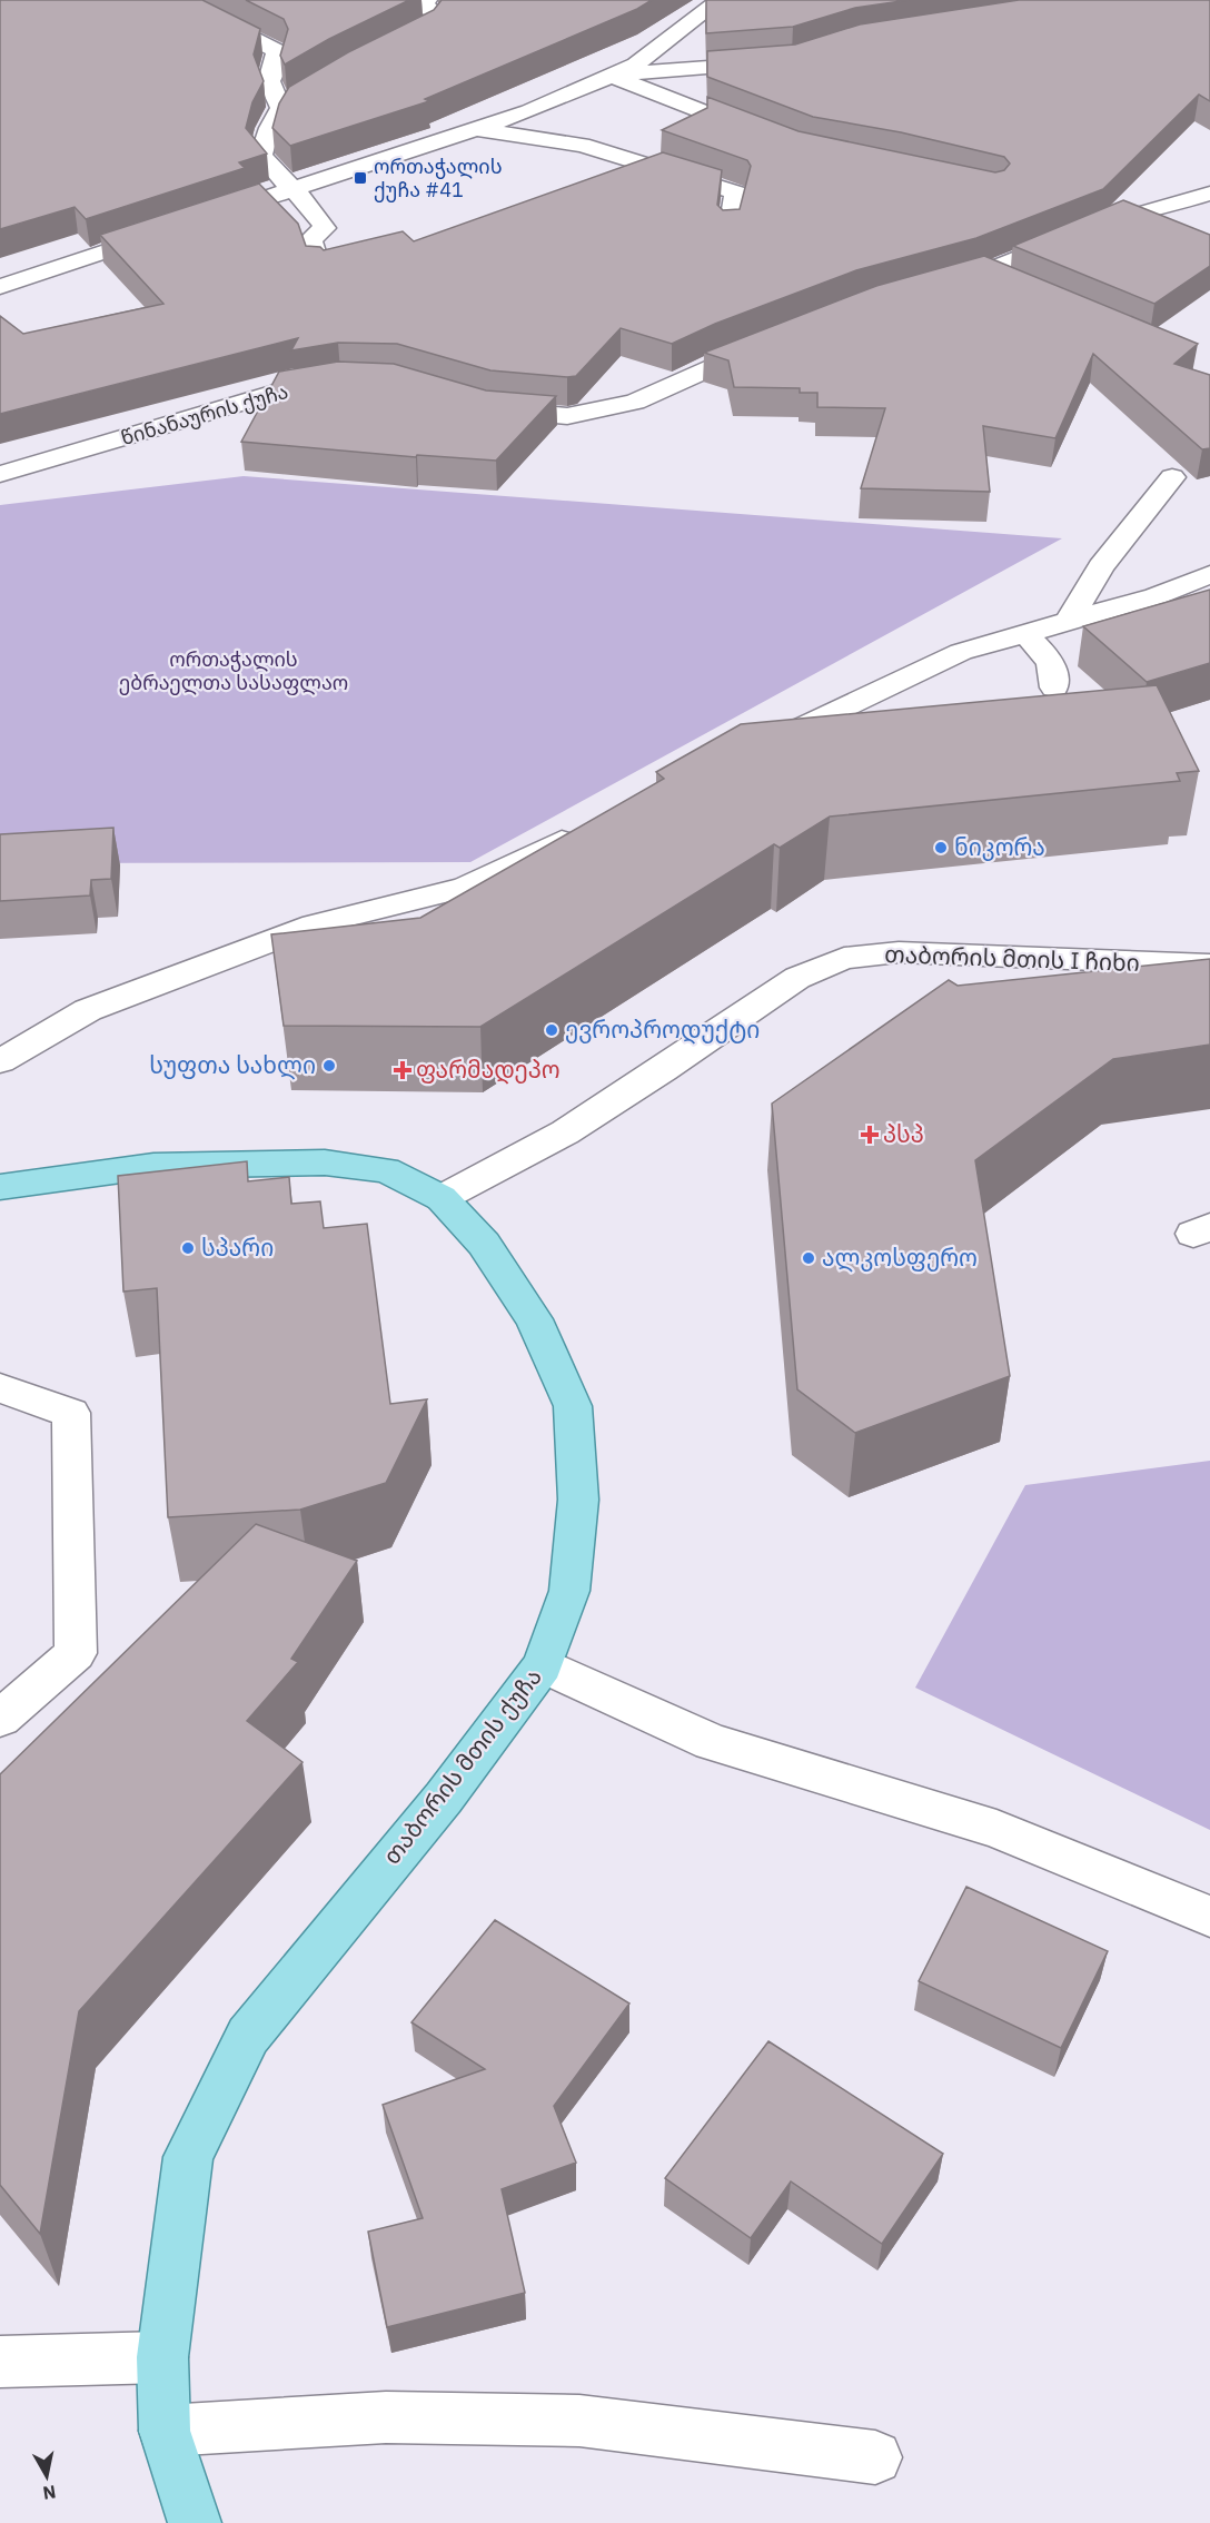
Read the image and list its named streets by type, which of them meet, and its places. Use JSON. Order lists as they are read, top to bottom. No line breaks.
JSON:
{"streets":{"main road":["თაბორის მთის ქუჩა"],"street":["წინანაურის ქუჩა","თაბორის მთის I ჩიხი"]},"crossings":[["თაბორის მთის I ჩიხი","თაბორის მთის ქუჩა"]],"parks":["ორთაჭალის ებრაელთა სასაფლაო"],"places":{"transit":["ორთაჭალის ქუჩა #41"],"other":["ნიკორა","ევროპროდუქტი","სუფთა სახლი","სპარი","ალკოსფერო"],"health":["ფარმადეპო","პსპ"]},"north":"bottom"}
